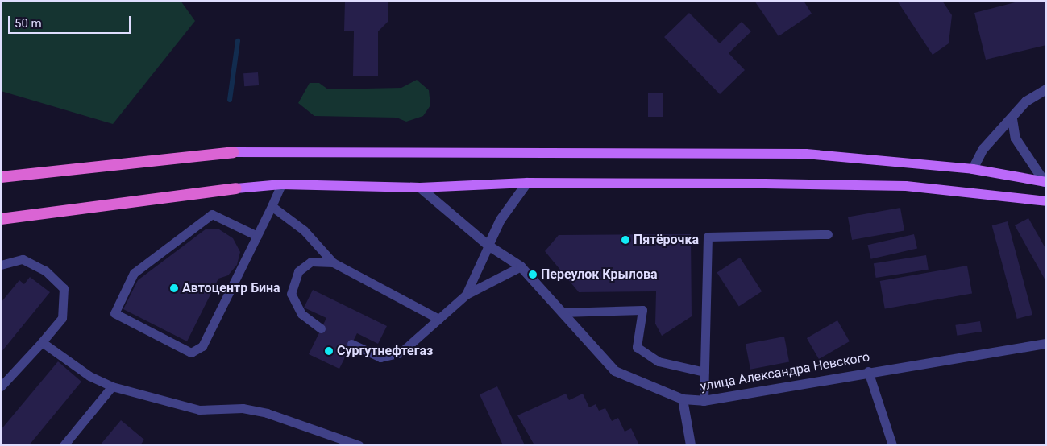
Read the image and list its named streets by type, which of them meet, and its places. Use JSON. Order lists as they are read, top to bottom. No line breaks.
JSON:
{"streets":{"street":["улица Александра Невского"]},"places":["Пятёрочка","Переулок Крылова","Автоцентр Бина","Сургутнефтегаз"],"scale_bar":"50 m"}
